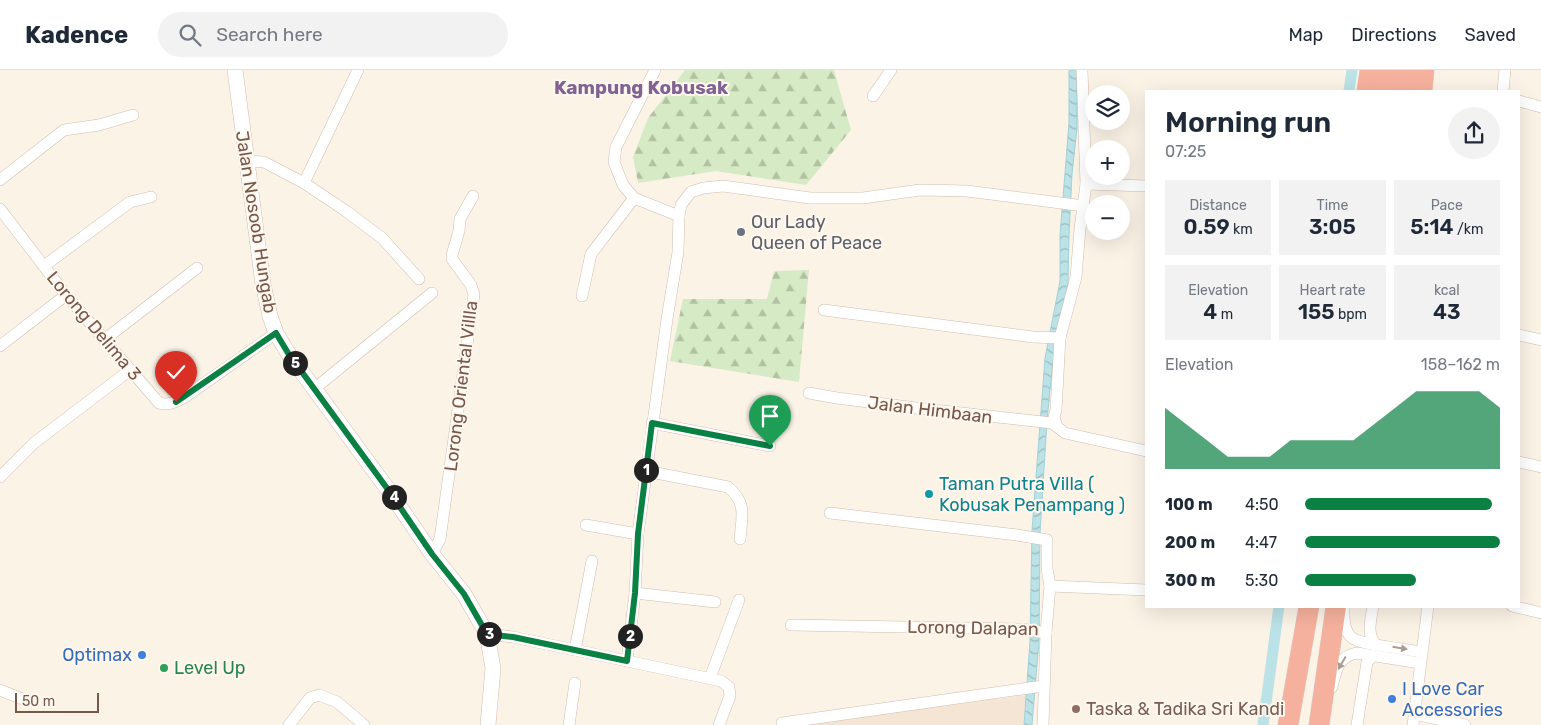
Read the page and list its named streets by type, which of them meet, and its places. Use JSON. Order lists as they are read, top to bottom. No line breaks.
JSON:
{"streets":{"main road":["Jalan Nosoob Hungab"],"street":["Lorong Delima 3","Lorong Oriental Villla","Jalan Himbaan","Lorong Dalapan"]},"crossings":[["Jalan Nosoob Hungab","Lorong Delima 3"],["Jalan Nosoob Hungab","Lorong Oriental Villla"]],"districts":["Kampung Kobusak"],"places":["Our Lady Queen of Peace","Taman Putra Villa ( Kobusak Penampang )","Optimax","Level Up","I Love Car Accessories","Taska & Tadika Sri Kandi"],"scale_bar":"50 m","page":{"header":"Kadence","search":"Search here","nav":["Map","Directions","Saved"],"map_buttons":["+","−"],"heading":["Morning run","07:25"],"stats":[["Distance","0.59 km"],["Time","3:05"],["Pace","5:14 /km"],["Elevation","4 m"],["Heart rate","155 bpm"],["kcal","43"]],"chart":["Elevation","158–162 m"],"pins":["5","1","4","3","2"],"list":[{"name":"100 m","note":"4:50"},{"name":"200 m","note":"4:47"},{"name":"300 m","note":"5:30"}],"scale":"50 m"}}
